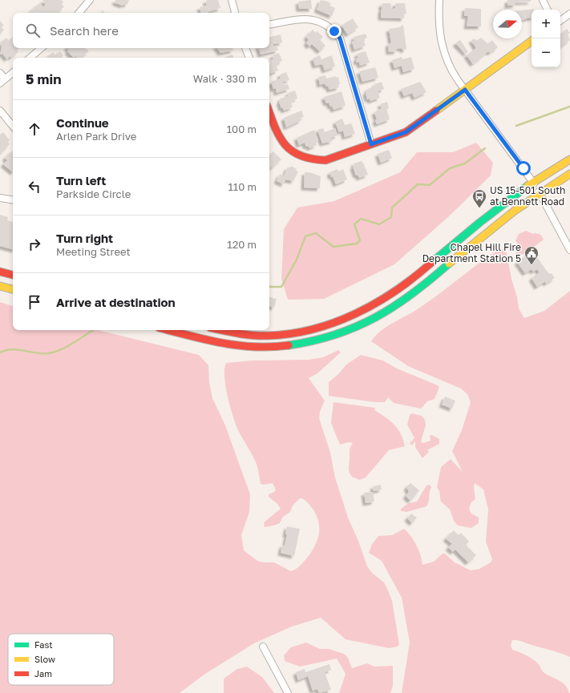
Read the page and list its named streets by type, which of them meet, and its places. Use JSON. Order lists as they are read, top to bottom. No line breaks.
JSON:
{"places":{"bus stop":["US 15-501 South at Bennett Road"],"public building":["Chapel Hill Fire Department Station 5"]},"legend":["Fast","Slow","Jam"],"north":"right","page":{"map_buttons":["+","−"],"search":"Search here","heading":["5 min","Walk · 330 m"],"list":[["Continue","Arlen Park Drive","100 m"],["Turn left","Parkside Circle","110 m"],["Turn right","Meeting Street","120 m"],"Arrive at destination"]}}
